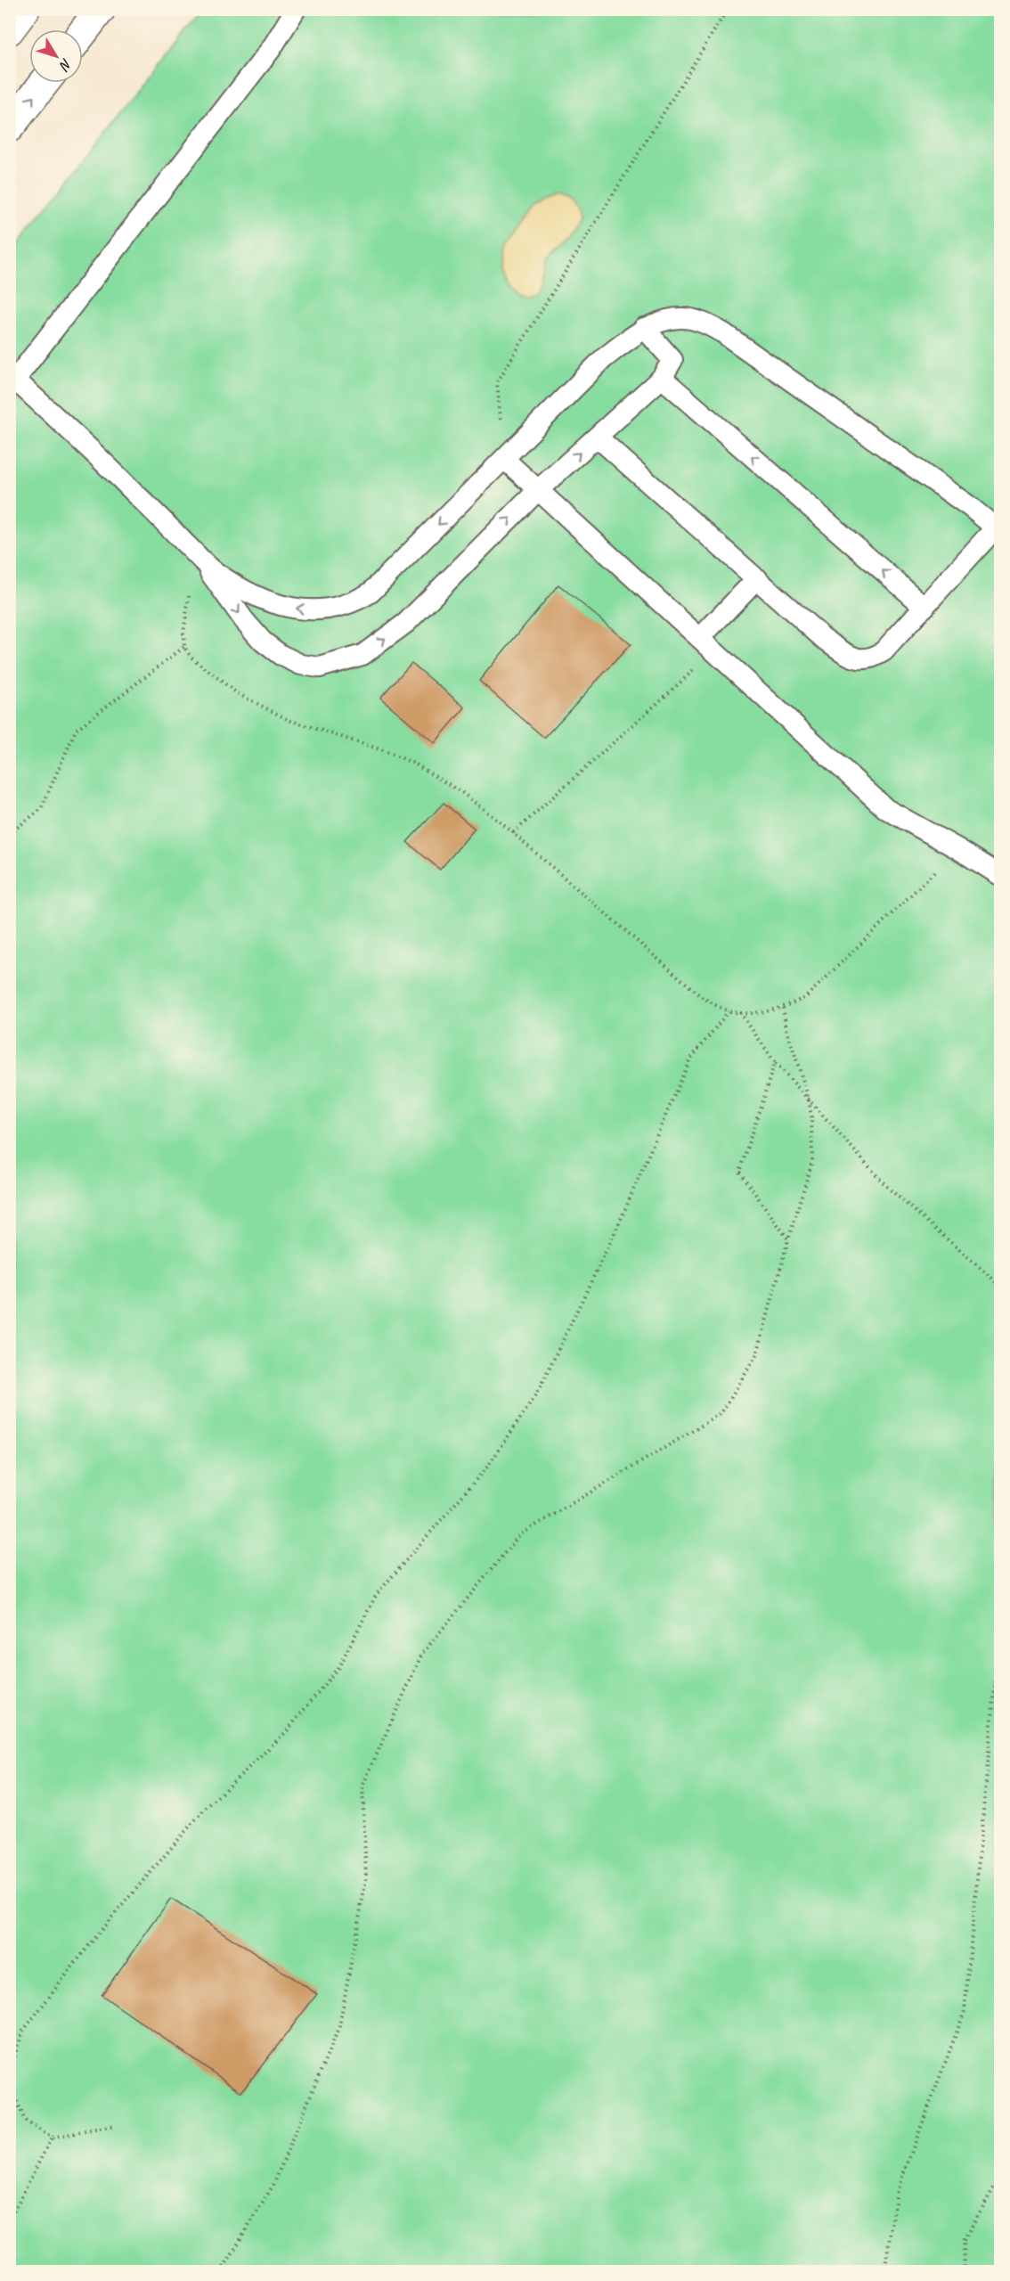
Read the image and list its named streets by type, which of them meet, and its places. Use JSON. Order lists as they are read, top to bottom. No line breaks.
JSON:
{"north":"bottom right"}
